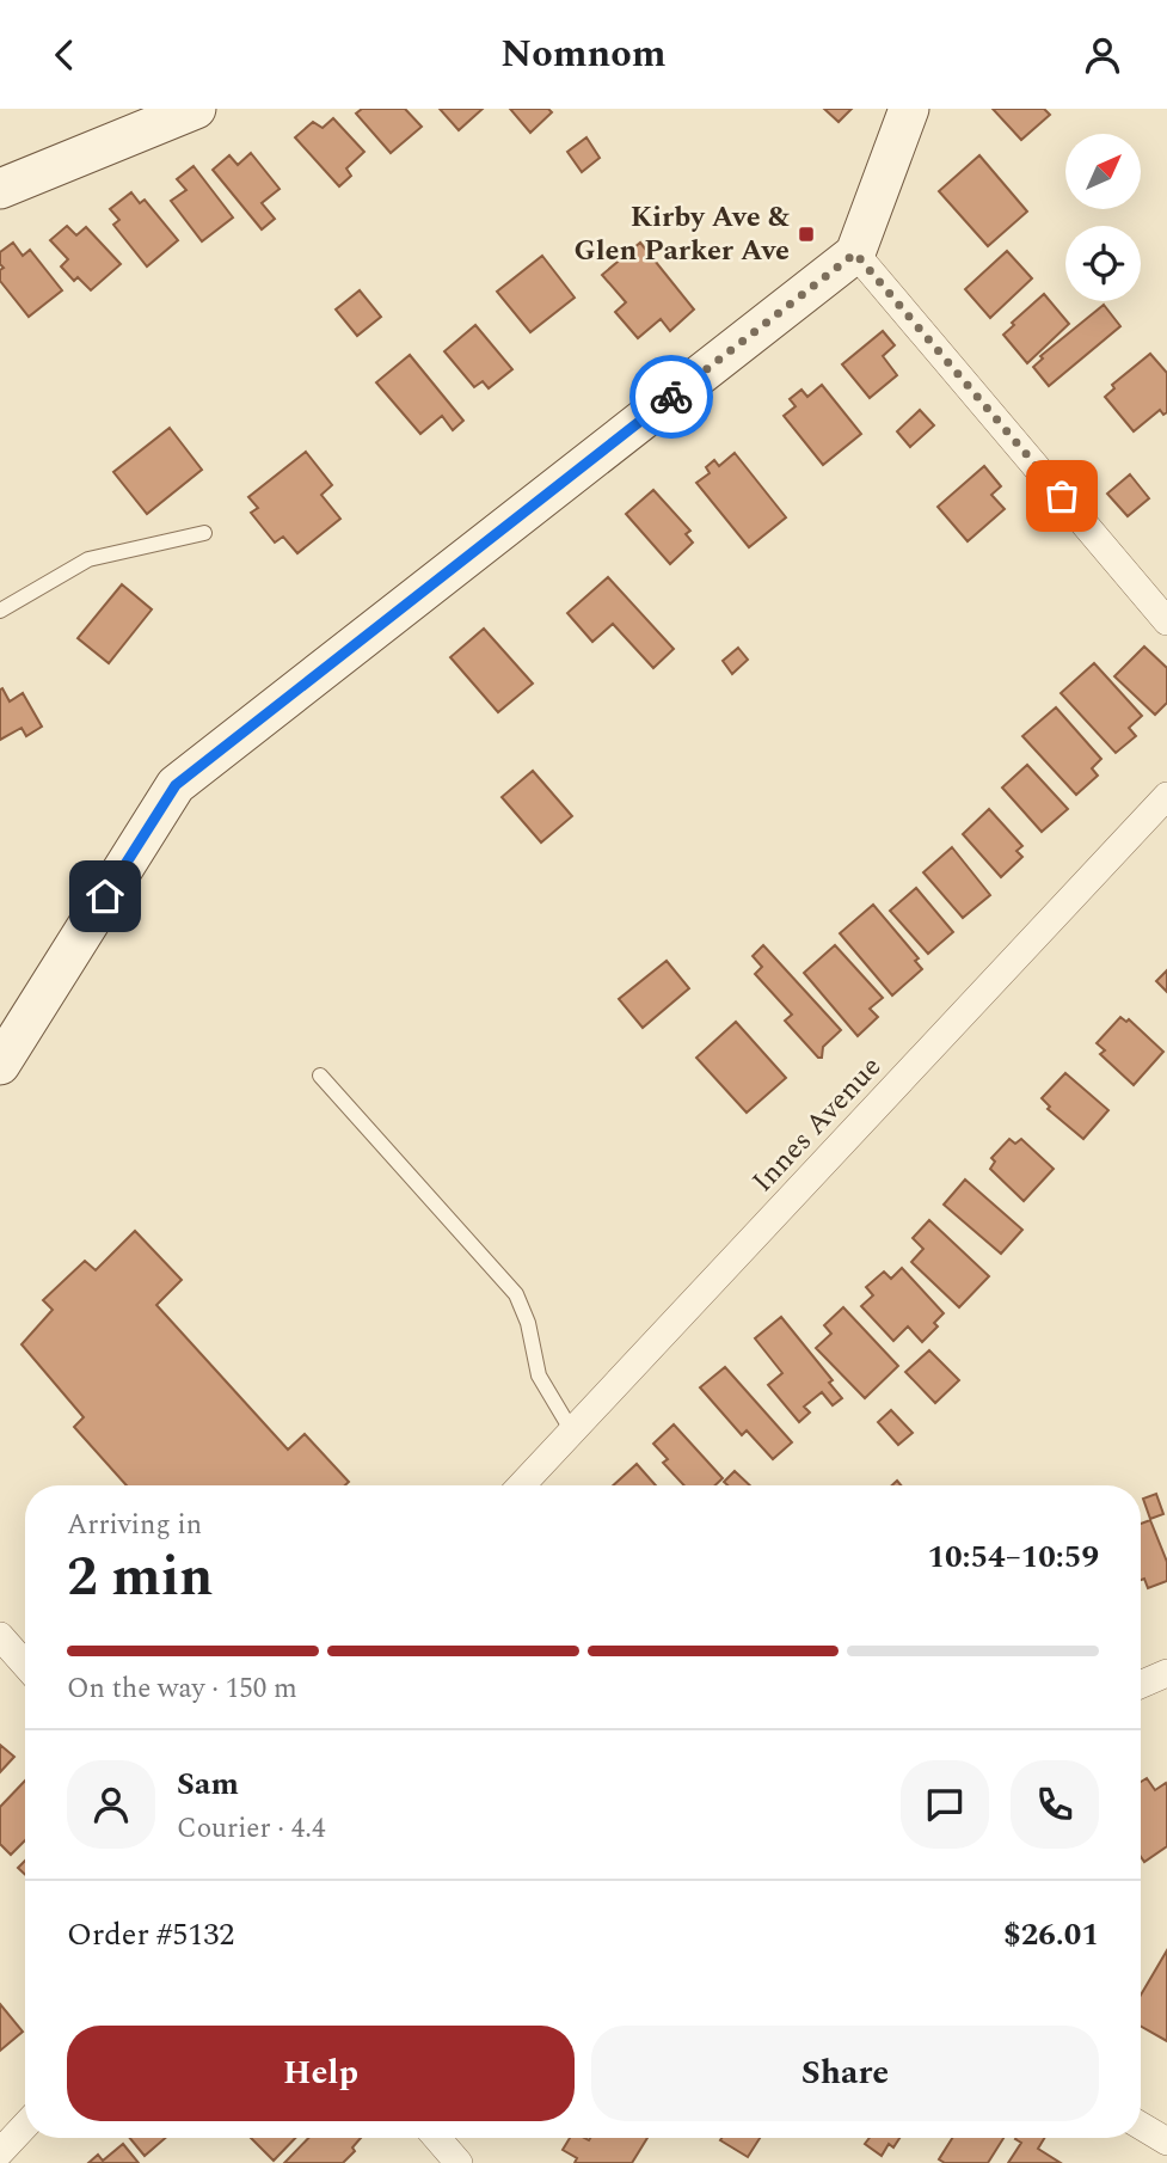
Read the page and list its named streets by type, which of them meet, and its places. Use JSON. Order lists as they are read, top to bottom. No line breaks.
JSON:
{"streets":{"street":["Innes Avenue"]},"places":{"transit":["Kirby Ave & Glen Parker Ave"]},"north":"top right","page":{"header":"Nomnom","heading":["2 min","Arriving in","10:54–10:59"],"panel":["Sam","Courier · 4.4","Order #5132","$26.01"],"bar":"On the way · 150 m","buttons":["Help","Share"]}}
